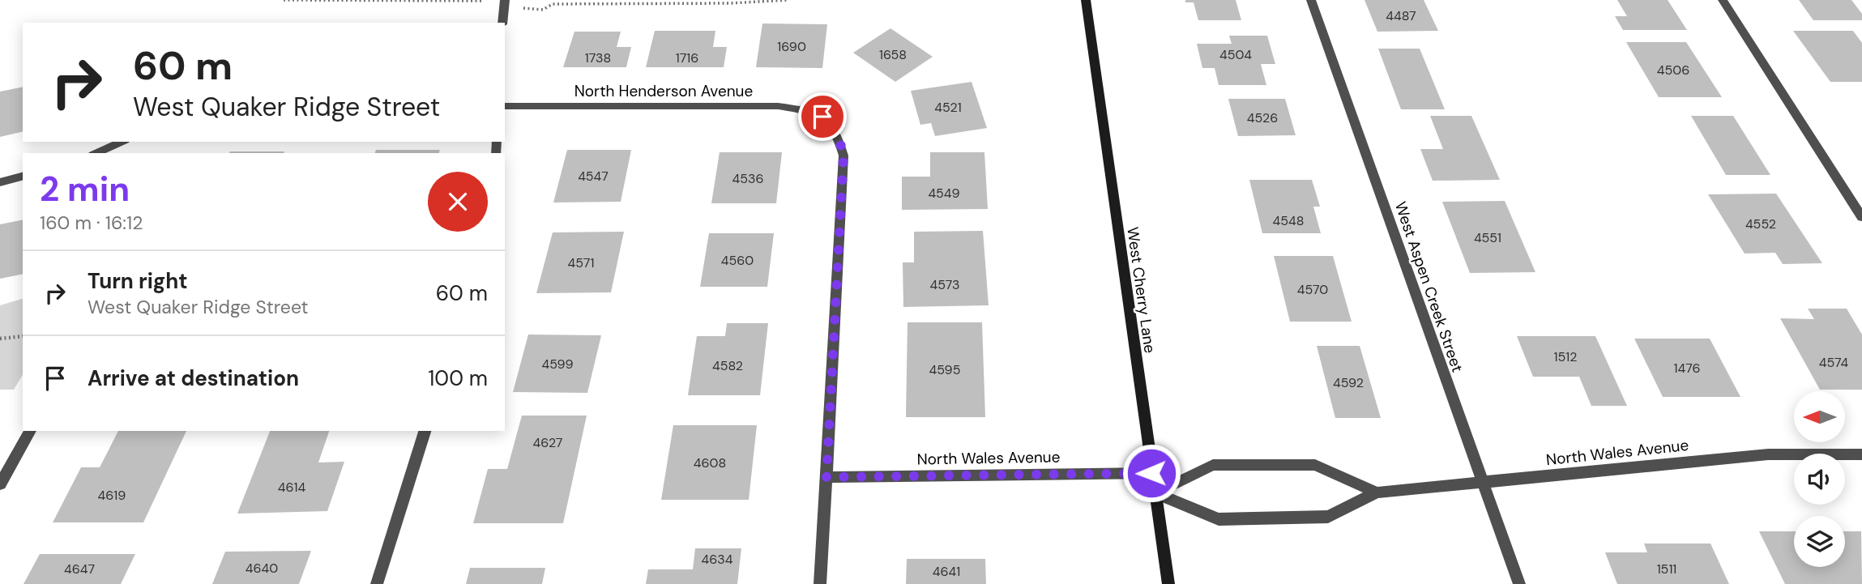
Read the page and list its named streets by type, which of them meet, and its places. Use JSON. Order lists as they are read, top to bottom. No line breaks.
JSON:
{"streets":{"main road":["West Cherry Lane"],"street":["North Henderson Avenue","West Aspen Creek Street","North Wales Avenue"]},"crossings":[["North Henderson Avenue","North Wales Avenue"],["West Aspen Creek Street","North Wales Avenue"],["West Cherry Lane","North Wales Avenue"]],"house_numbers":["4487","1690","1658","4504","1738","1716","4506","4521","4526","4547","4536","4549","4548","4552","4551","4560","4571","4573","4570","1512","4574","4599","4582","1476","4595","4592","4627","4608","4614","4619","4634","4640","4647","1511","4641"],"north":"left","page":{"turn":["60 m","West Quaker Ridge Street"],"heading":["2 min","160 m · 16:12"],"list":[{"name":"Turn right","note":"West Quaker Ridge Street","value":"60 m"},{"name":"Arrive at destination","value":"100 m"}]}}
